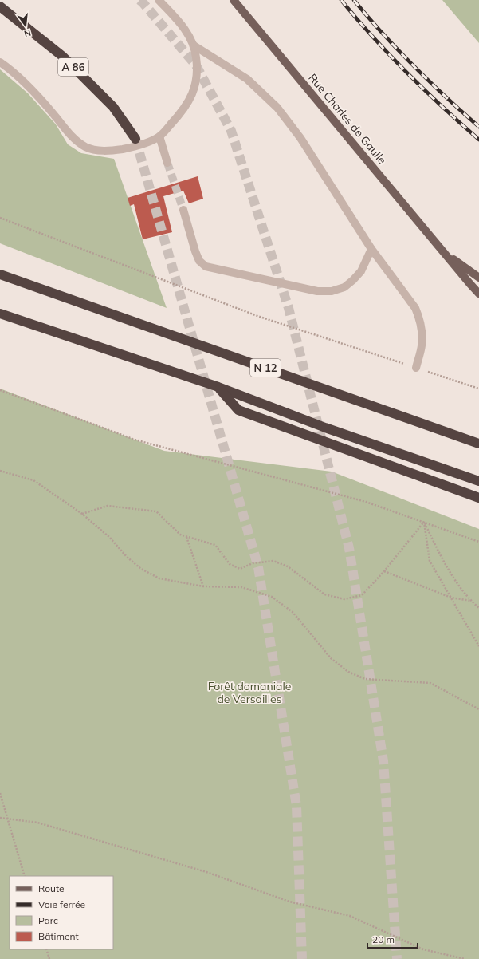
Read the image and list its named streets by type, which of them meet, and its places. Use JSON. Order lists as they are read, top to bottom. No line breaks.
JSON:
{"streets":{"highway":["A 86","N 12"],"main road":["Rue Charles de Gaulle"]},"parks":["Forêt domaniale de Versailles"],"legend":["Route","Voie ferrée","Parc","Bâtiment"],"scale_bar":"20 m","north":"bottom"}
